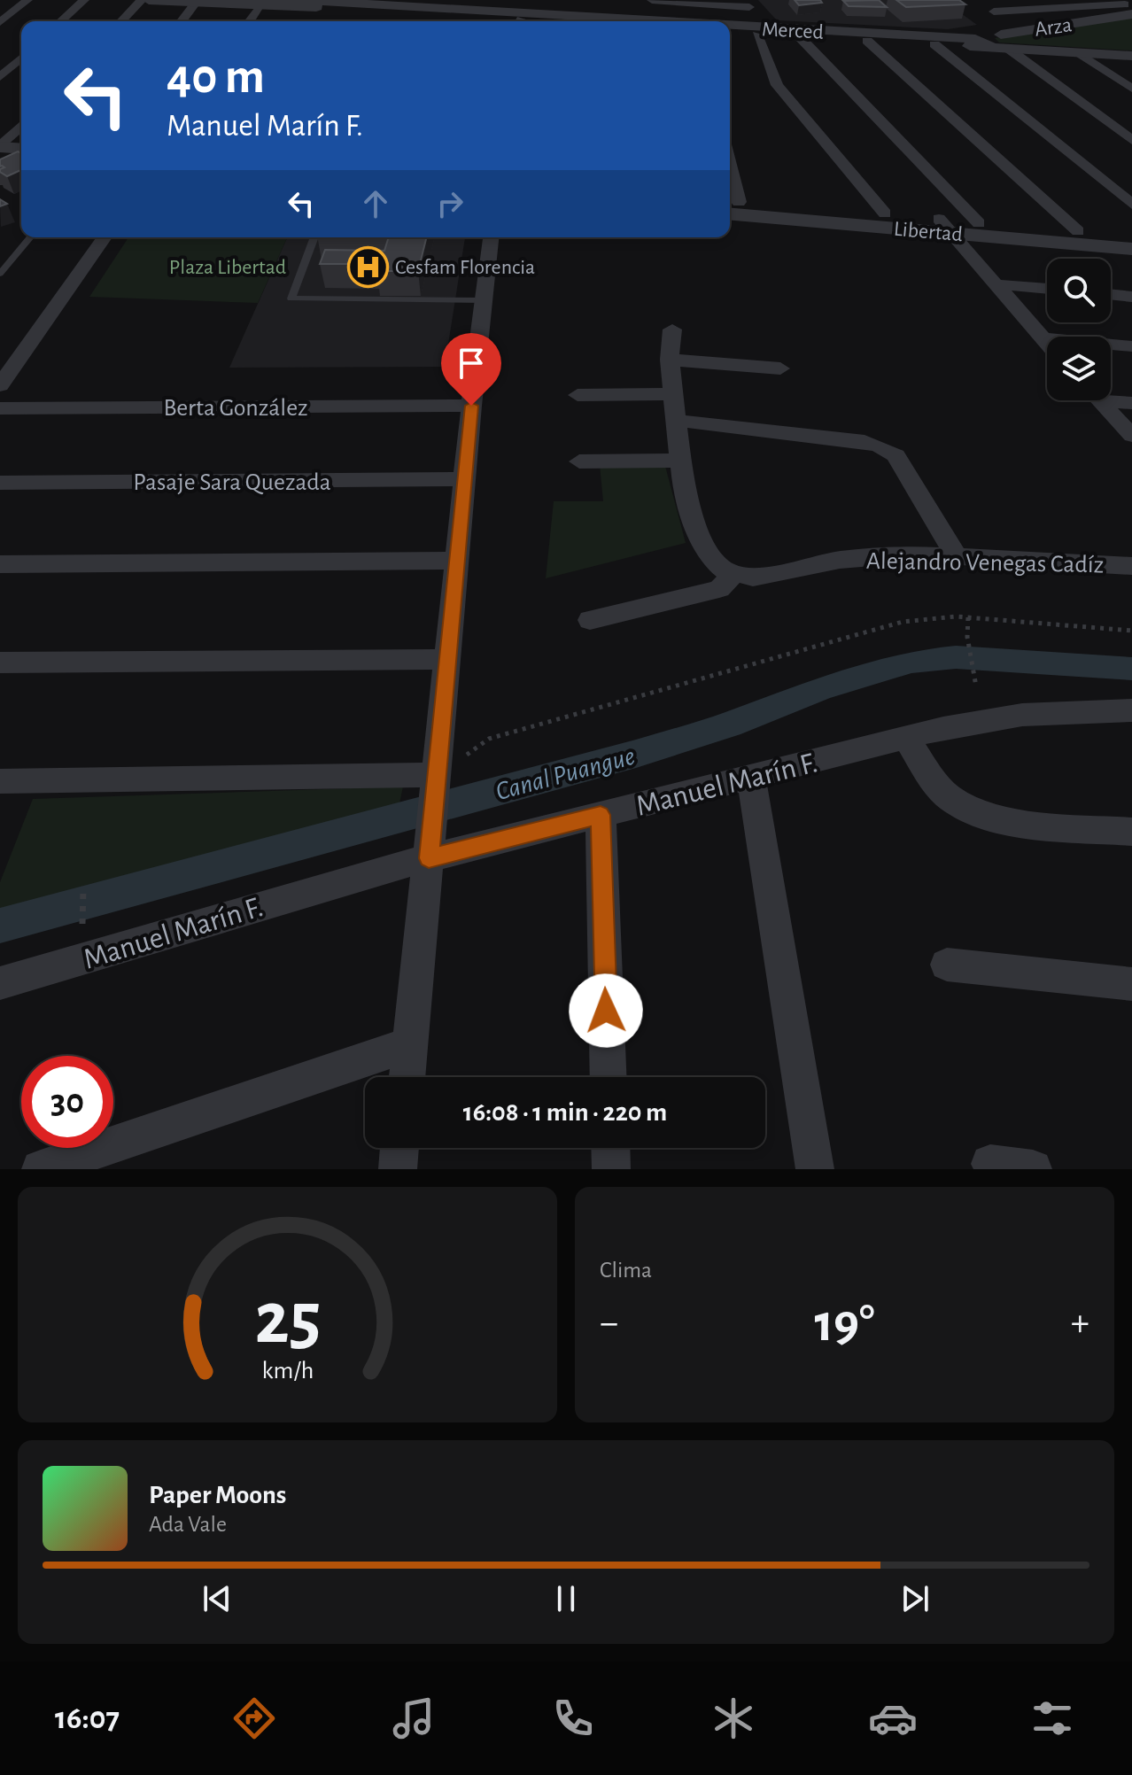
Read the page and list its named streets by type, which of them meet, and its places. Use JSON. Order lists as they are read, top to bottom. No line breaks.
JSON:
{"streets":{"street":["Arza","Merced","Libertad","Berta González","Pasaje Sara Quezada","Alejandro Venegas Cadíz","Manuel Marín F."]},"crossings":[["Arza","Merced"]],"water":["Canal Puangue"],"parks":["Plaza Libertad"],"places":{"hospital":["Cesfam Florencia"]},"page":{"turn":["40 m","Manuel Marín F."],"limit":"30","trip":"16:08 · 1 min · 220 m","tile":"Clima","heat":["−","19°","+"],"song":["Paper Moons","Ada Vale"],"tabs":"16:07","gauge":["25","km/h"]}}
